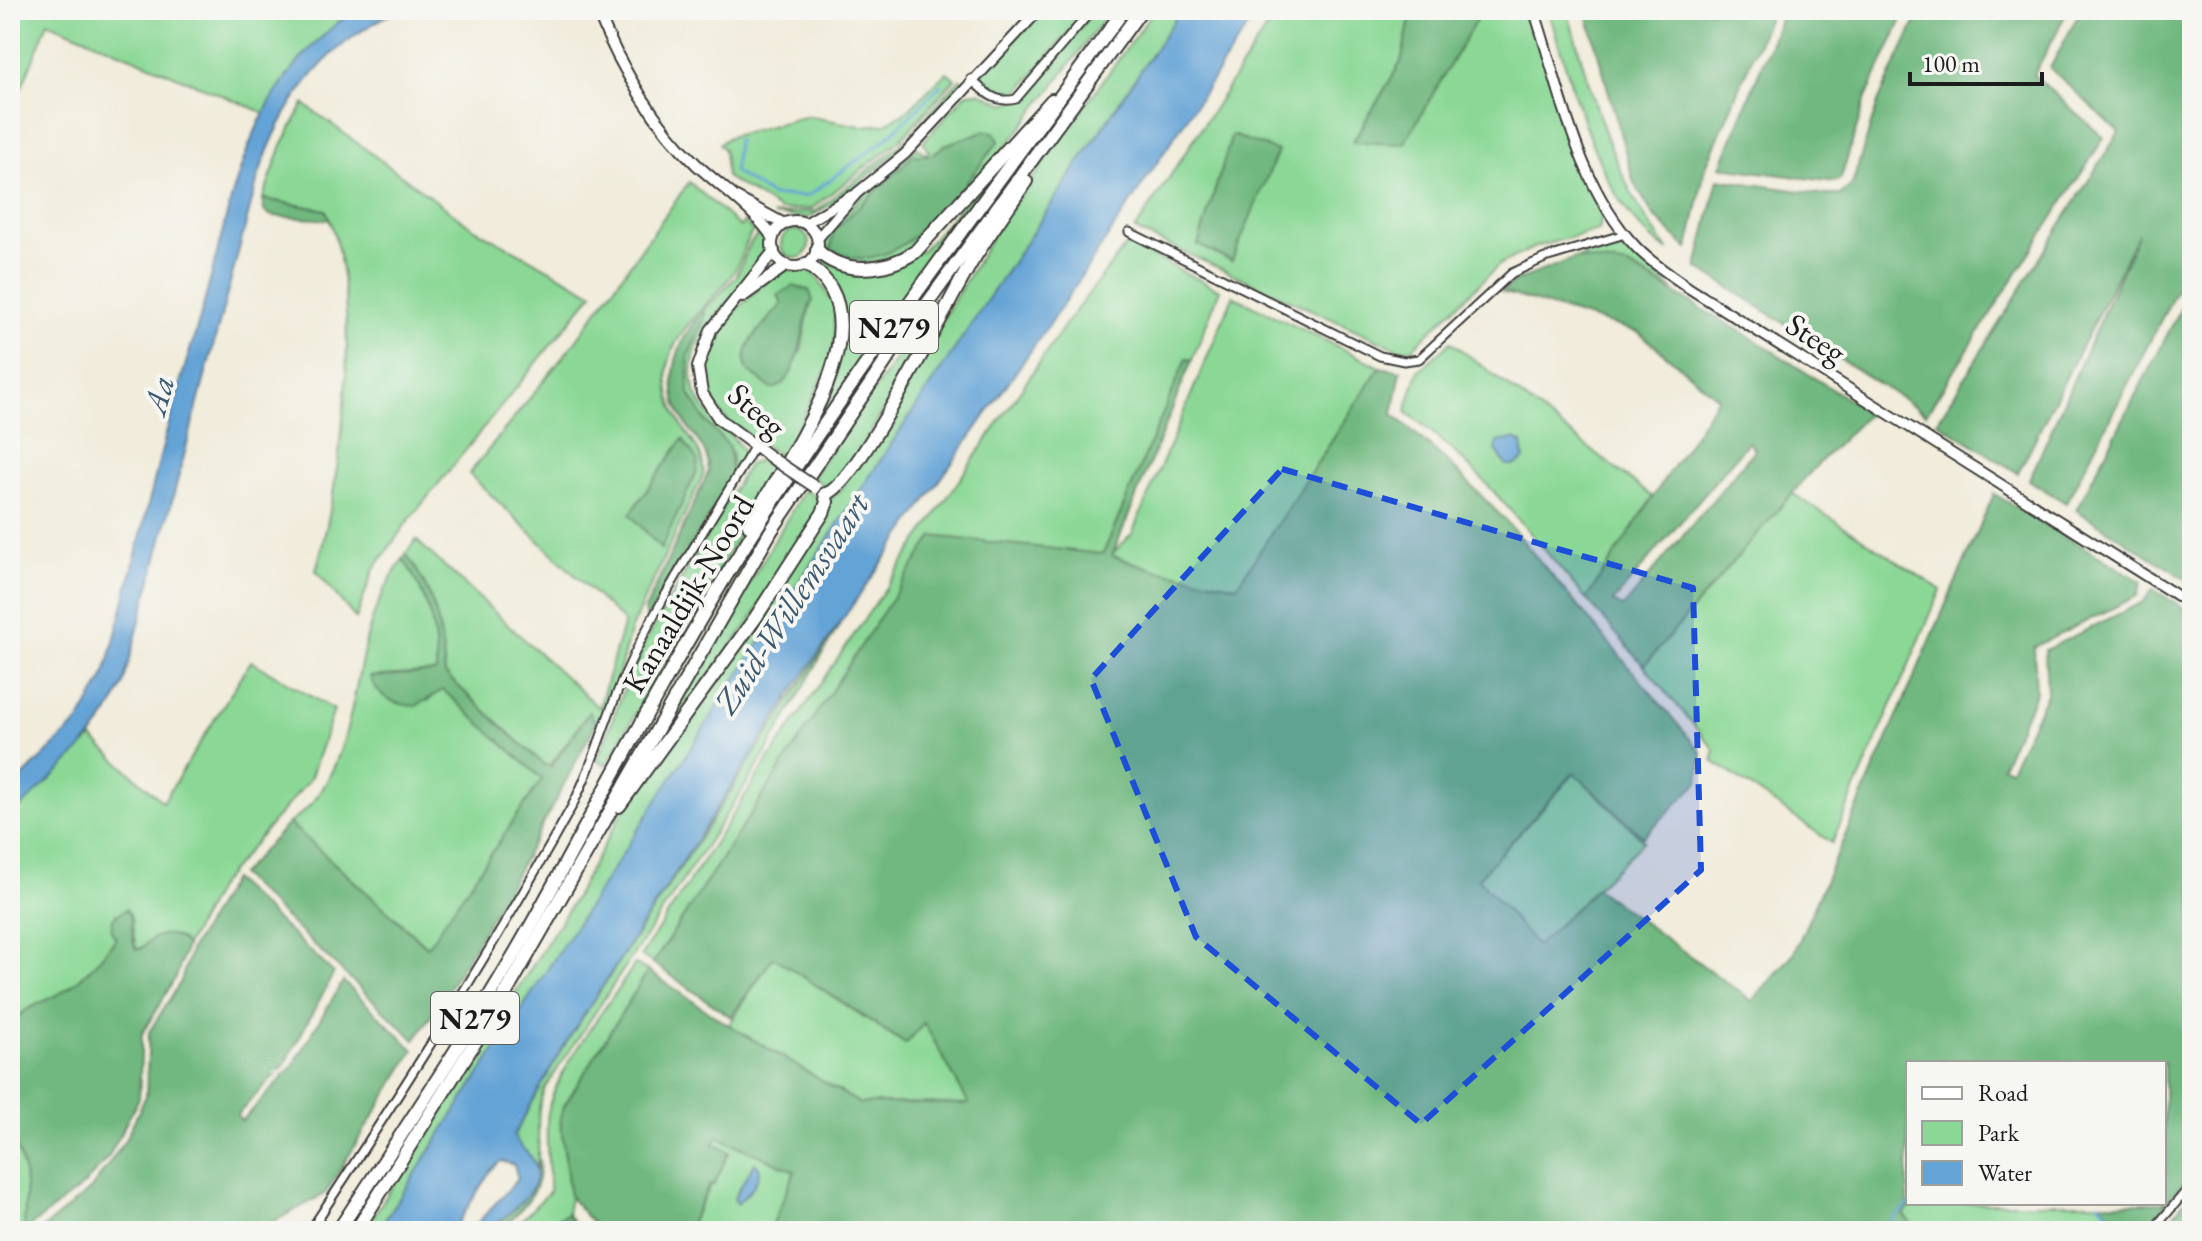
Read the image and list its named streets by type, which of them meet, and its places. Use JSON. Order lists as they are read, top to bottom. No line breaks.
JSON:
{"streets":{"highway":["N279","Kanaaldijk-Noord"],"main road":["Steeg"]},"crossings":[["N279","Steeg"],["N279","Kanaaldijk-Noord"],["Steeg","Kanaaldijk-Noord"]],"water":["Aa","Zuid-Willemsvaart"],"legend":["Road","Park","Water"],"scale_bar":"100 m"}
